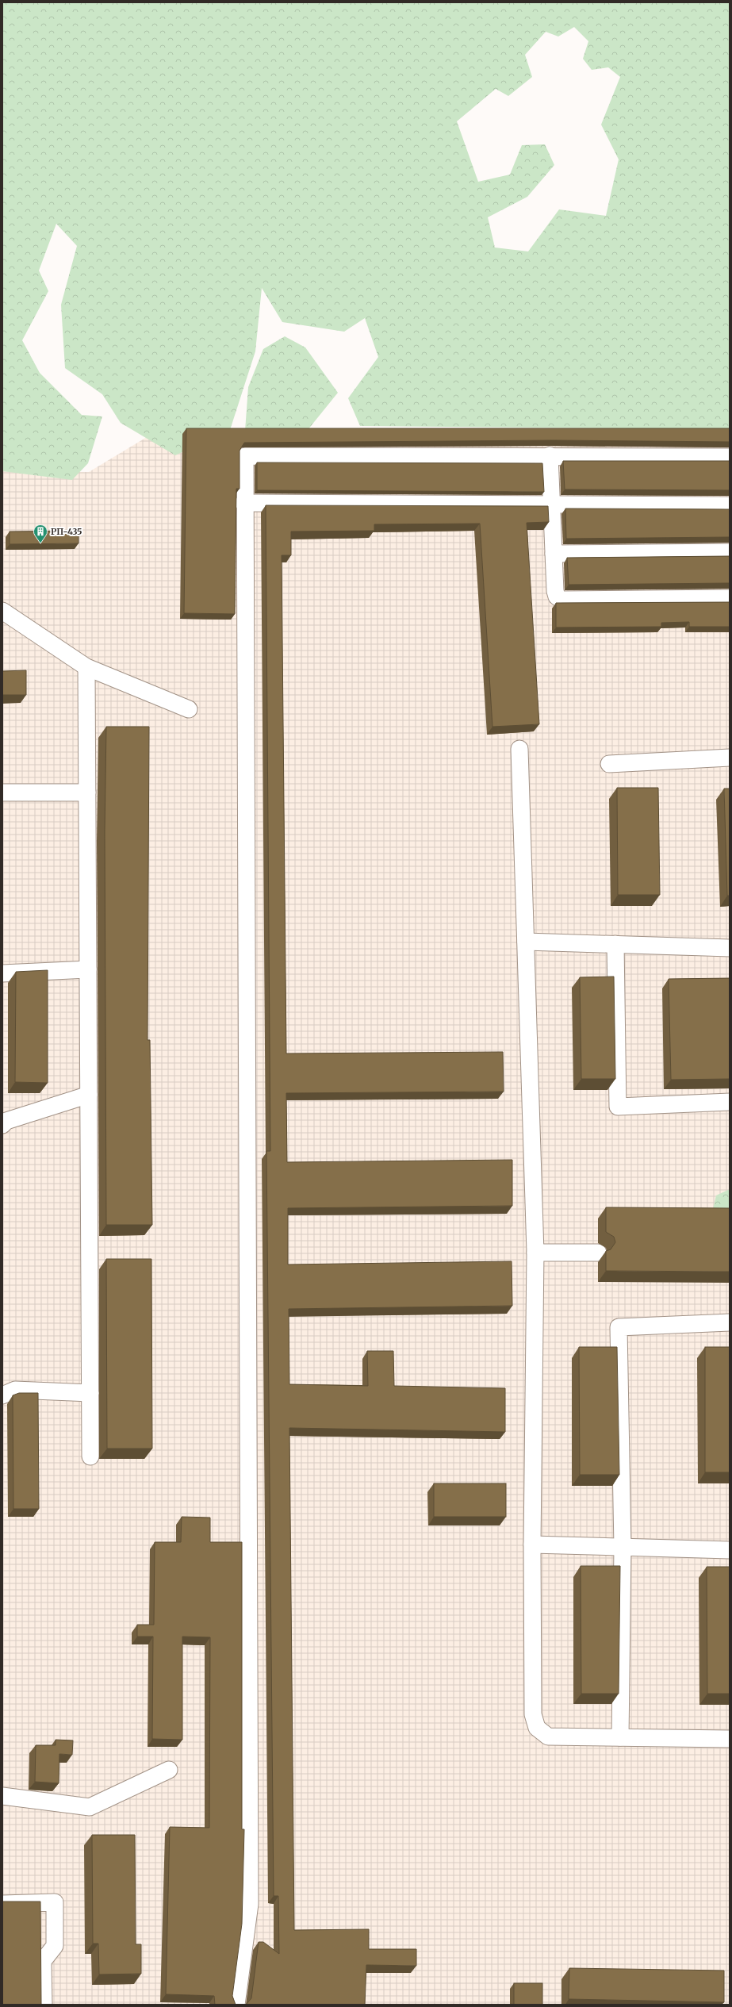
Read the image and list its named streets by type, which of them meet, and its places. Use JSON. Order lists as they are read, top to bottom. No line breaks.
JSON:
{"places":{"building":["РП-435"]}}
